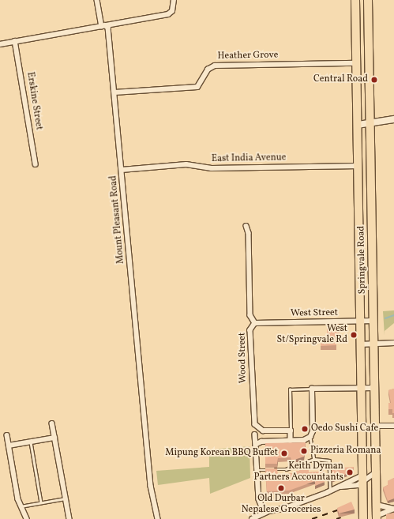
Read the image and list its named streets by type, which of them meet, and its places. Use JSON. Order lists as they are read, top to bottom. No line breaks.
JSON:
{"streets":{"highway":["Springvale Road"],"street":["Heather Grove","Erskine Street","East India Avenue","Mount Pleasant Road","West Street","Wood Street"]},"crossings":[["Heather Grove","Mount Pleasant Road"],["Heather Grove","Springvale Road"],["East India Avenue","Mount Pleasant Road"],["East India Avenue","Springvale Road"],["Springvale Road","West Street"],["West Street","Wood Street"]],"places":["Central Road","West St/Springvale Rd","Oedo Sushi Cafe","Pizzeria Romana","Mipung Korean BBQ Buffet","Keith Dyman Partners Accountants","Old Durbar Nepalese Groceries"]}
